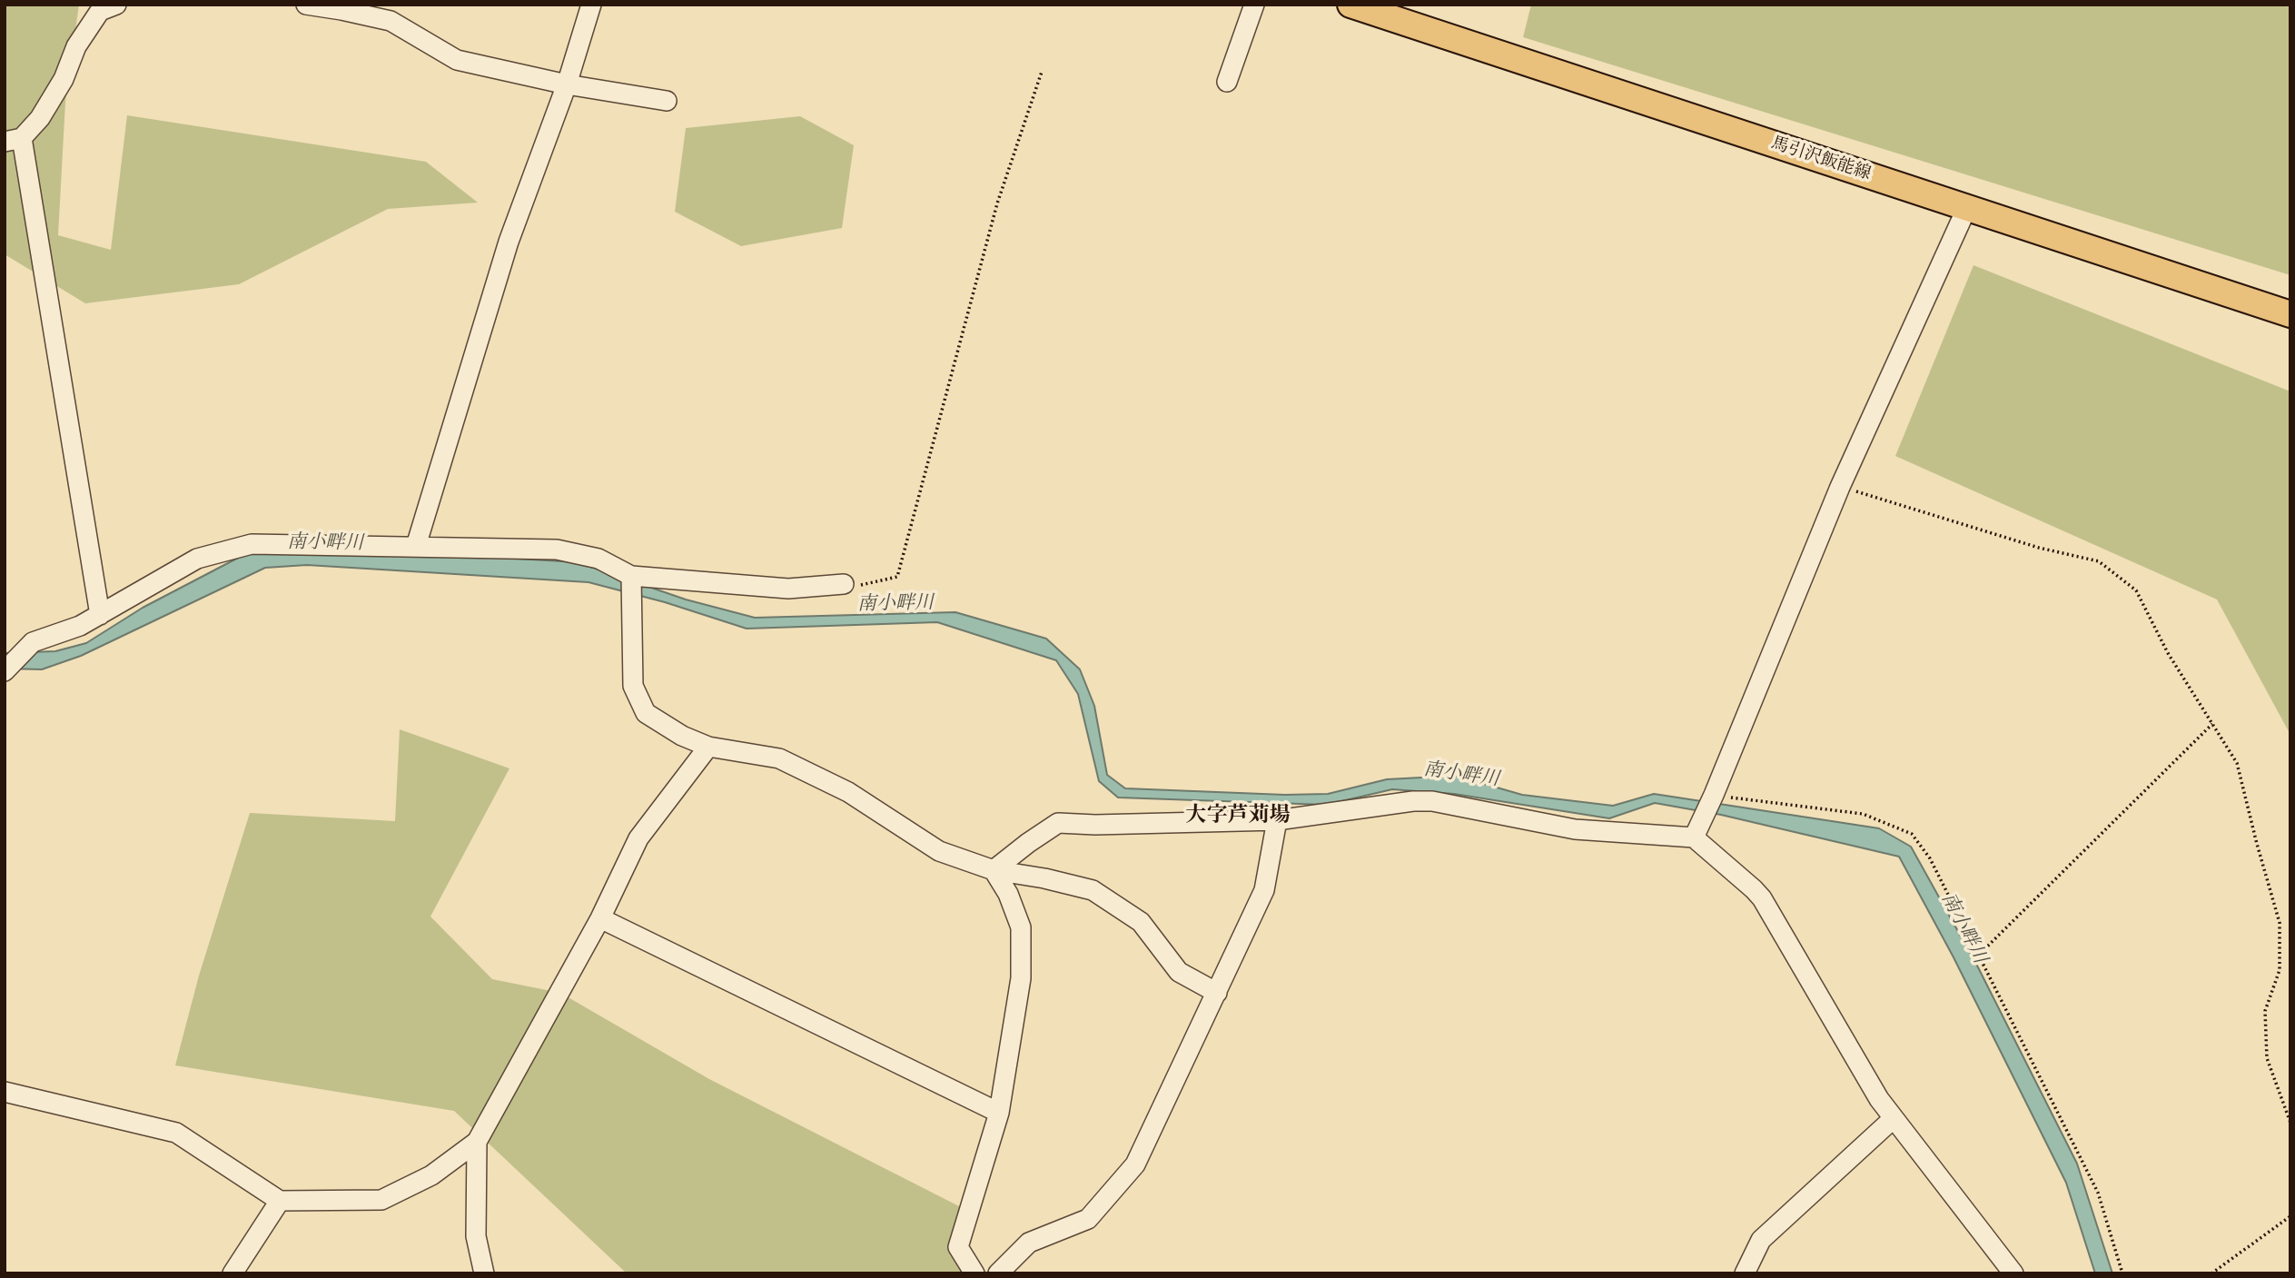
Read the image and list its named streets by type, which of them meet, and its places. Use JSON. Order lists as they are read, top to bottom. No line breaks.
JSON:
{"streets":{"main road":["馬引沢飯能線"]},"districts":["大字芦苅場"],"water":["南小畔川"]}
